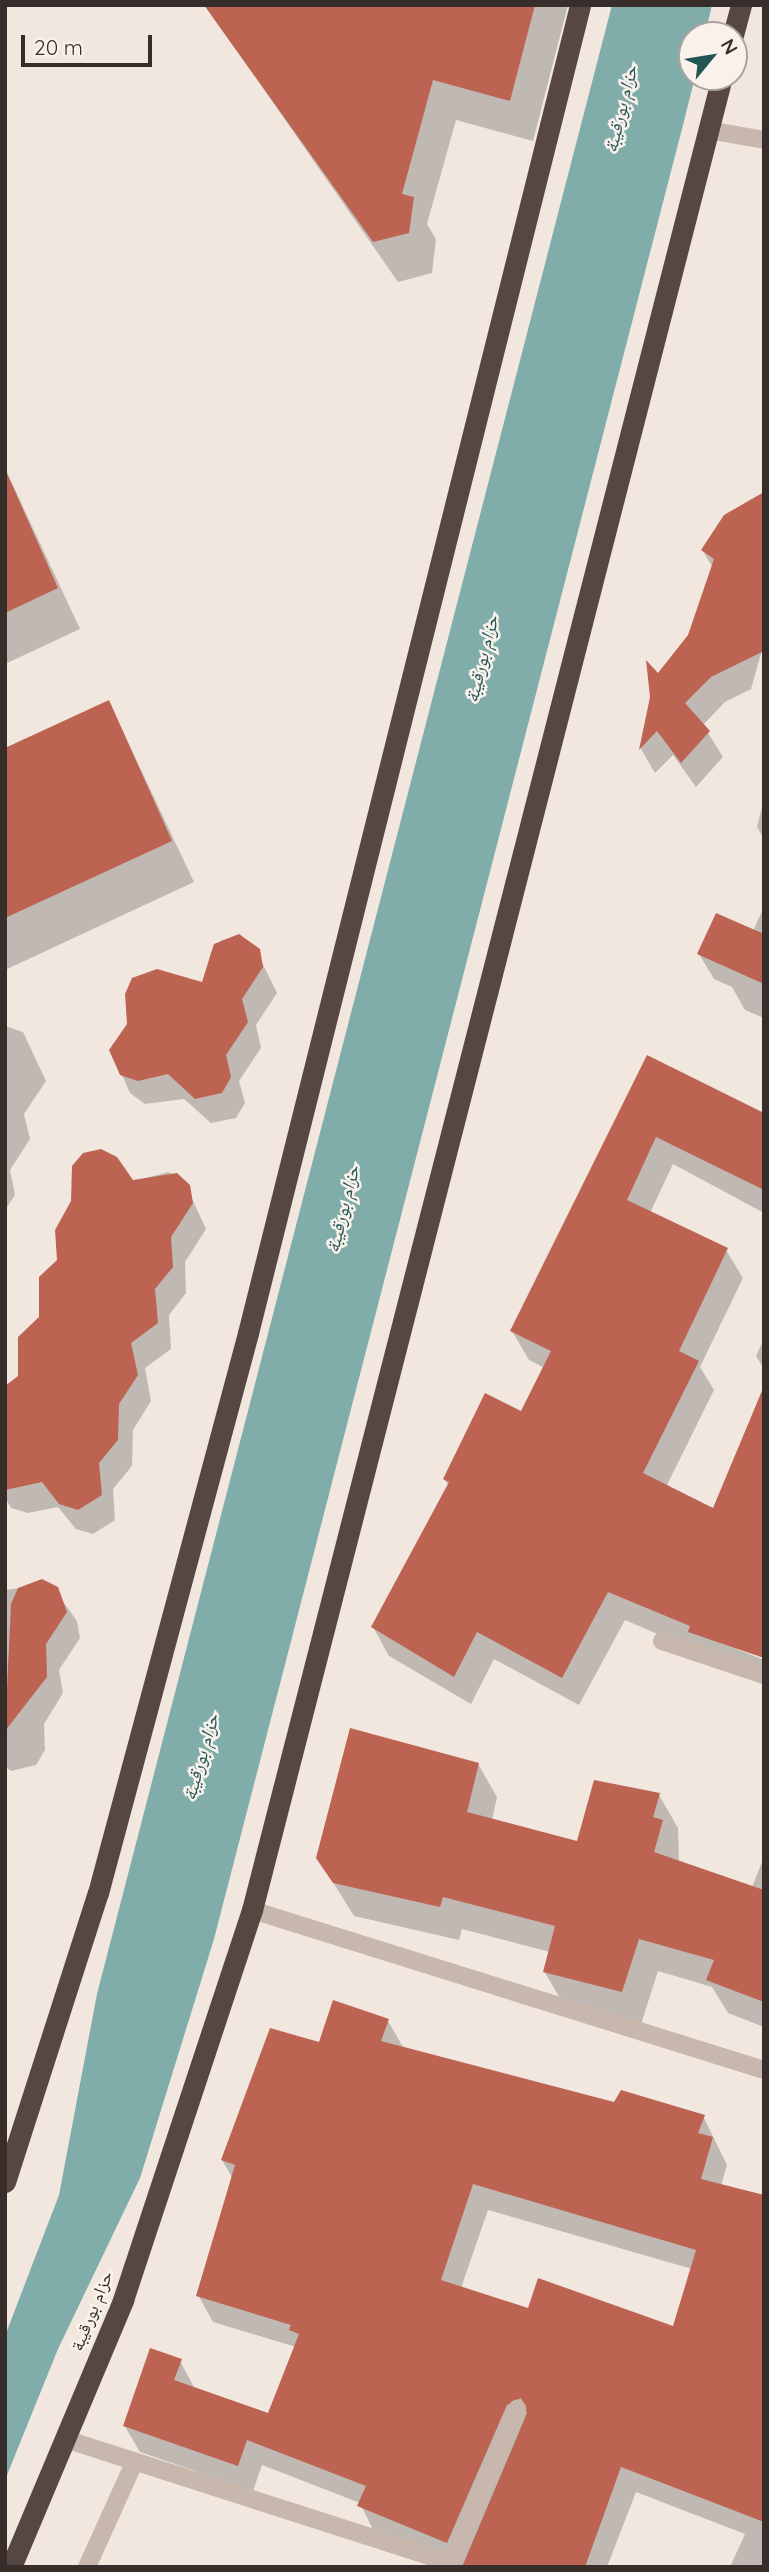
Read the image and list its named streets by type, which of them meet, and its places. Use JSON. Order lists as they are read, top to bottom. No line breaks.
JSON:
{"streets":{"highway":["حزام بورقيبة"]},"water":["حزام بورقيبة"],"scale_bar":"20 m","north":"top right"}
